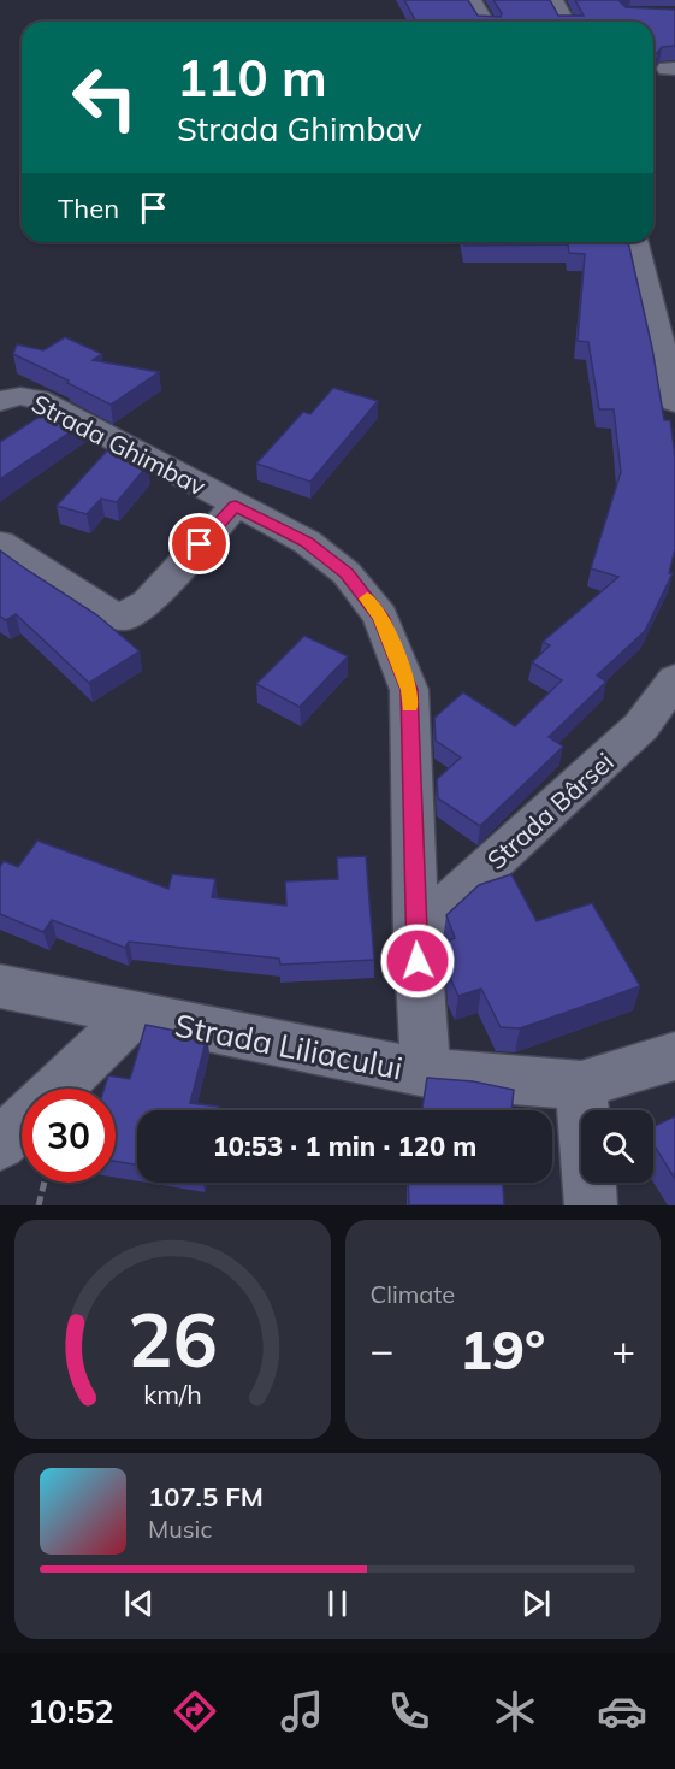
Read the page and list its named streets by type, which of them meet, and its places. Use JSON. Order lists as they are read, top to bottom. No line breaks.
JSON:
{"streets":{"street":["Strada Ghimbav","Strada Bârsei","Strada Liliacului"]},"crossings":[["Strada Ghimbav","Strada Bârsei"],["Strada Ghimbav","Strada Liliacului"]],"page":{"turn":["110 m","Strada Ghimbav"],"then":"Then","limit":"30","trip":"10:53 · 1 min · 120 m","tile":"Climate","heat":["−","19°","+"],"song":["107.5 FM","Music"],"tabs":"10:52","gauge":["26","km/h"]}}
